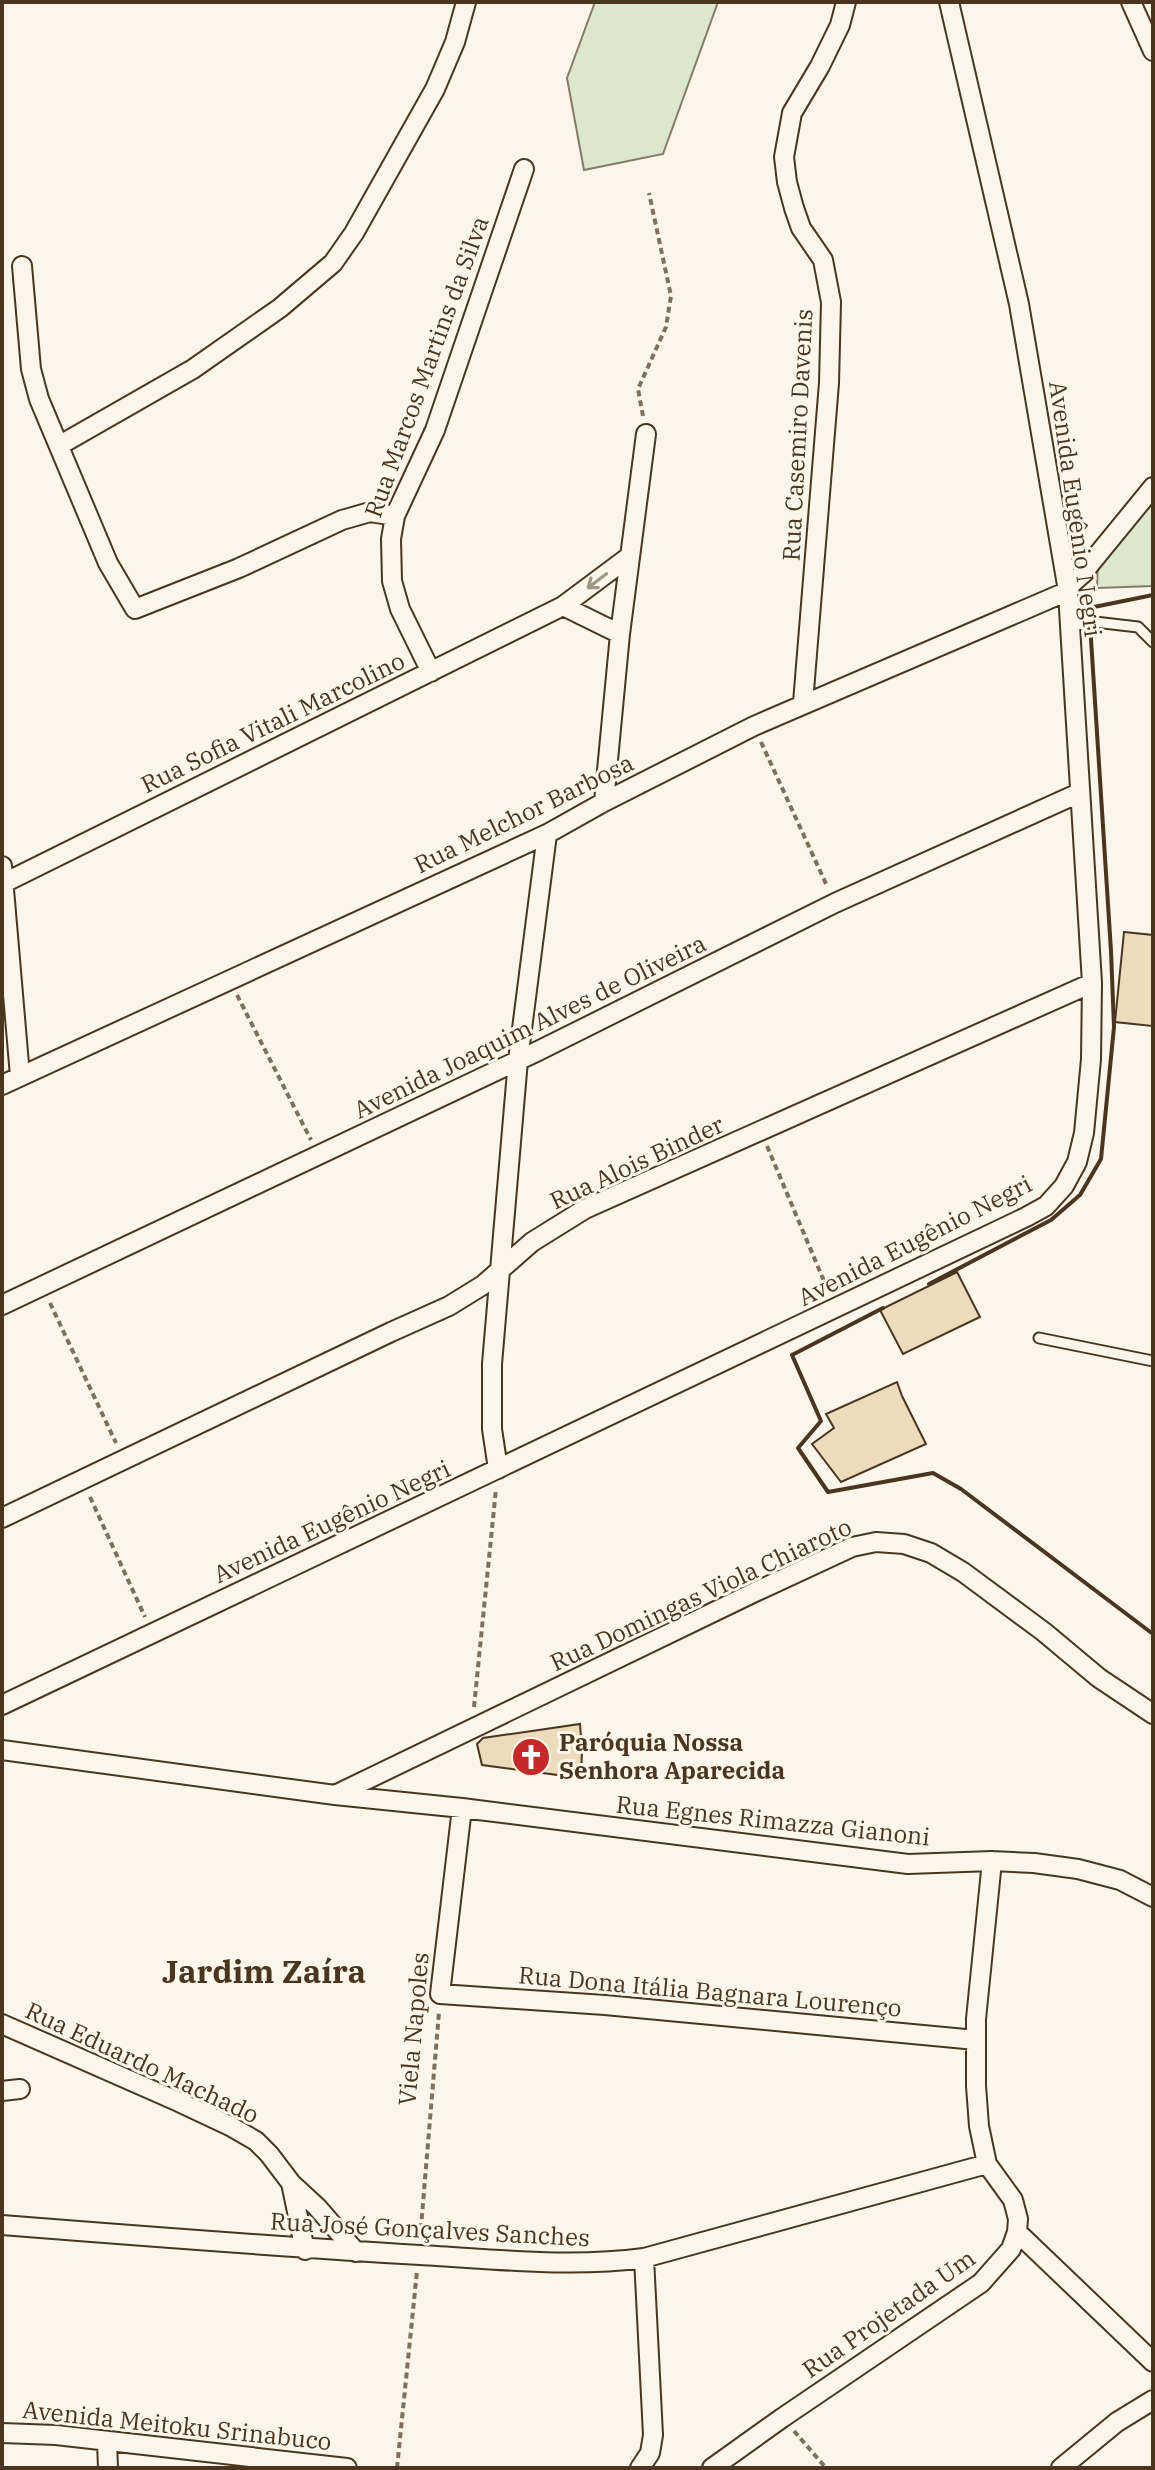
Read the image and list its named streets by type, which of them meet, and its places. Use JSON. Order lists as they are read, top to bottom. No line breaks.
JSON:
{"streets":{"street":["Rua Marcos Martins da Silva","Rua Casemiro Davenis","Avenida Eugênio Negri","Rua Sofia Vitali Marcolino","Rua Melchor Barbosa","Avenida Joaquim Alves de Oliveira","Rua Alois Binder","Rua Domingas Viola Chiaroto","Rua Egnes Rimazza Gianoni","Rua Dona Itália Bagnara Lourenço","Viela Napoles","Rua Eduardo Machado","Rua José Gonçalves Sanches","Rua Projetada Um","Avenida Meitoku Srinabuco"]},"crossings":[["Rua Marcos Martins da Silva","Rua Sofia Vitali Marcolino"],["Rua Casemiro Davenis","Rua Melchor Barbosa"],["Avenida Eugênio Negri","Rua Melchor Barbosa"],["Avenida Eugênio Negri","Avenida Joaquim Alves de Oliveira"],["Avenida Eugênio Negri","Rua Alois Binder"],["Rua Domingas Viola Chiaroto","Rua Egnes Rimazza Gianoni"],["Rua Egnes Rimazza Gianoni","Viela Napoles"],["Rua Dona Itália Bagnara Lourenço","Viela Napoles"],["Viela Napoles","Rua José Gonçalves Sanches"],["Rua Eduardo Machado","Rua José Gonçalves Sanches"]],"districts":["Jardim Zaíra"],"places":{"church":["Paróquia Nossa Senhora Aparecida"]}}
